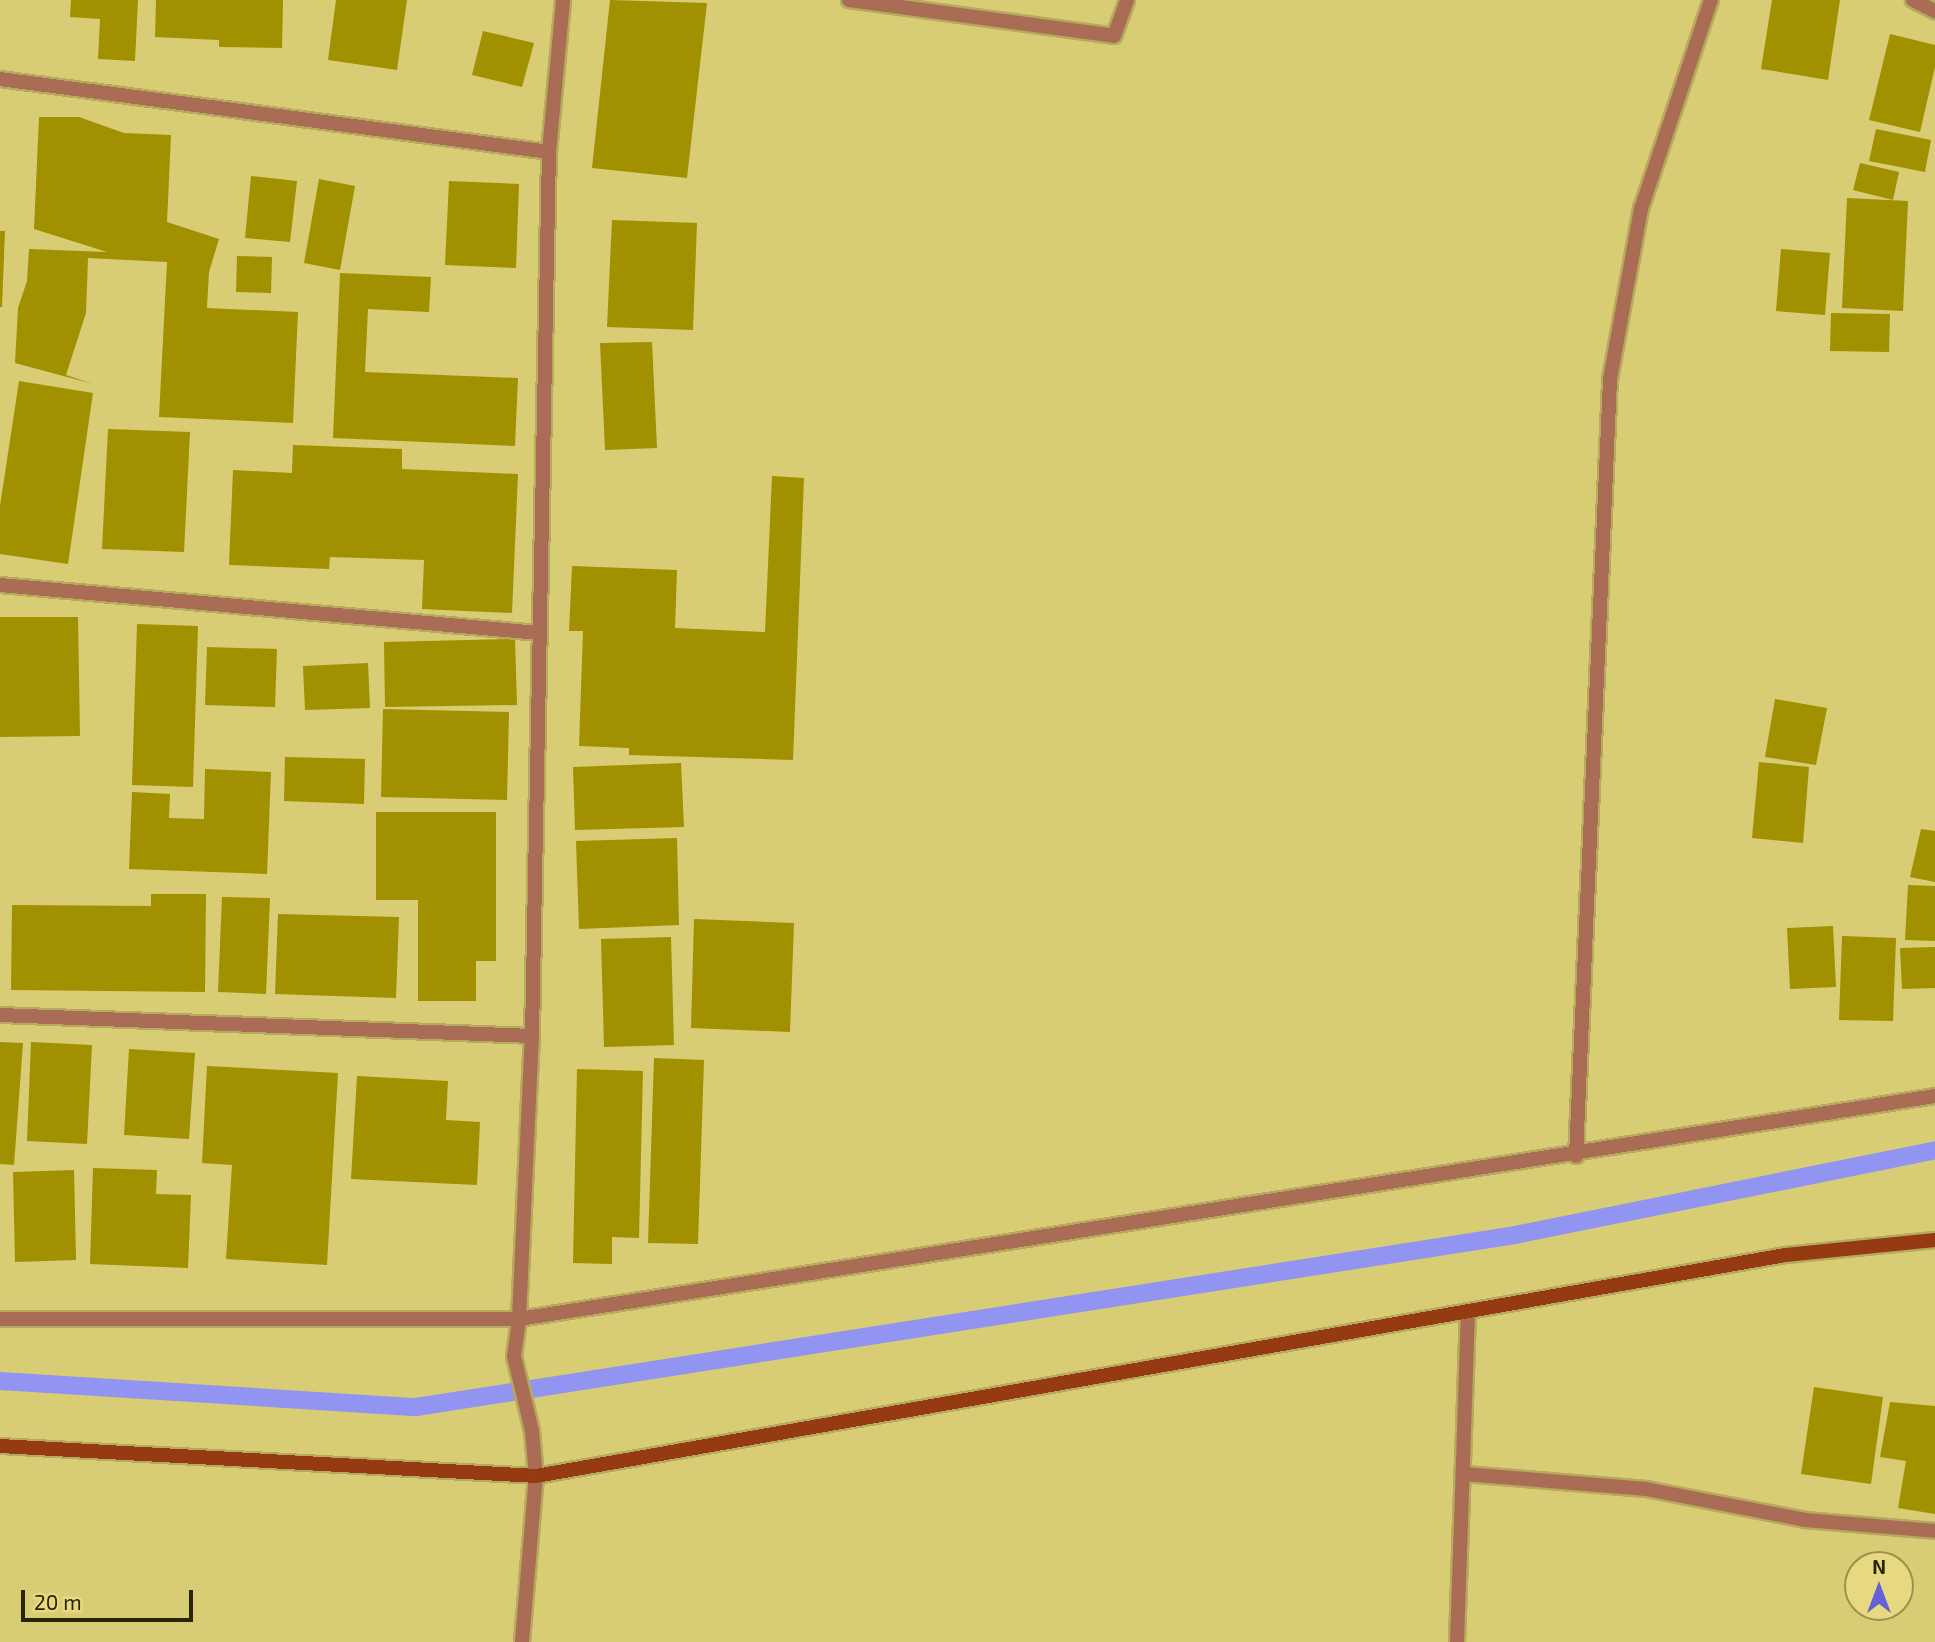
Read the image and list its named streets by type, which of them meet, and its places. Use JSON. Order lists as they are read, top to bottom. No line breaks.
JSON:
{"scale_bar":"20 m","north":"top"}
